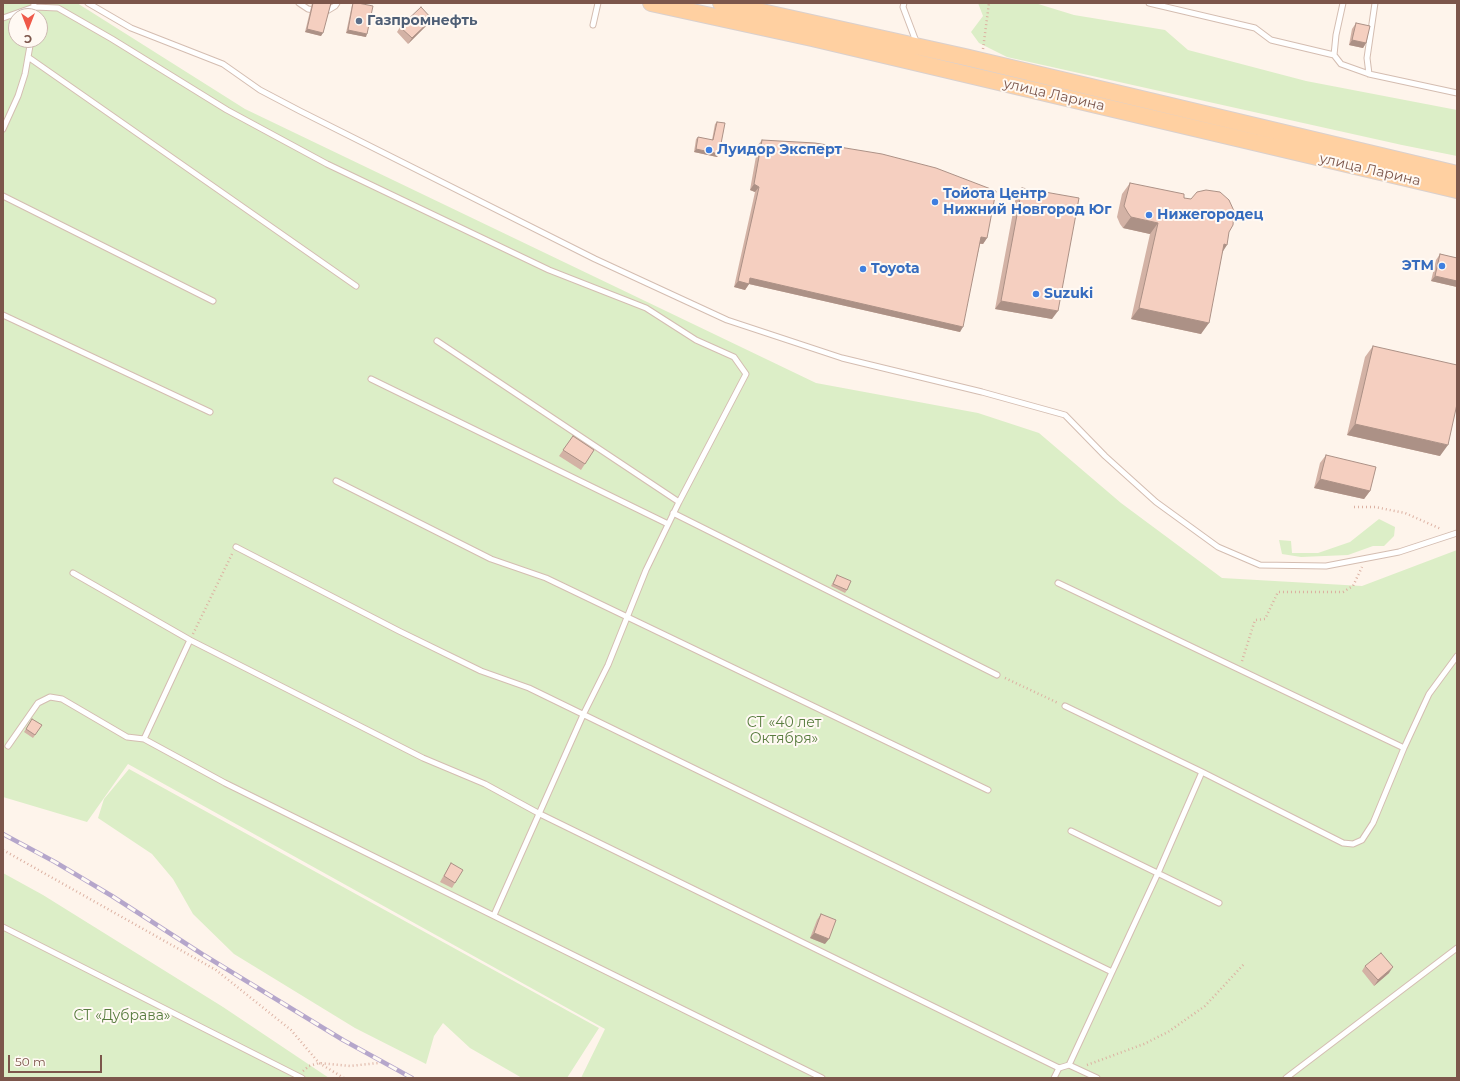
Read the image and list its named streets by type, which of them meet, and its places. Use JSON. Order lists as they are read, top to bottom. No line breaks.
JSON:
{"streets":{"main road":["улица Ларина"]},"parks":["СТ «40 лет Октября»","СТ «Дубрава»"],"places":["Газпромнефть","Луидор Эксперт","Тойота Центр Нижний Новгород Юг","Нижегородец","ЭТМ","Toyota","Suzuki"],"scale_bar":"50 m","north":"bottom"}
